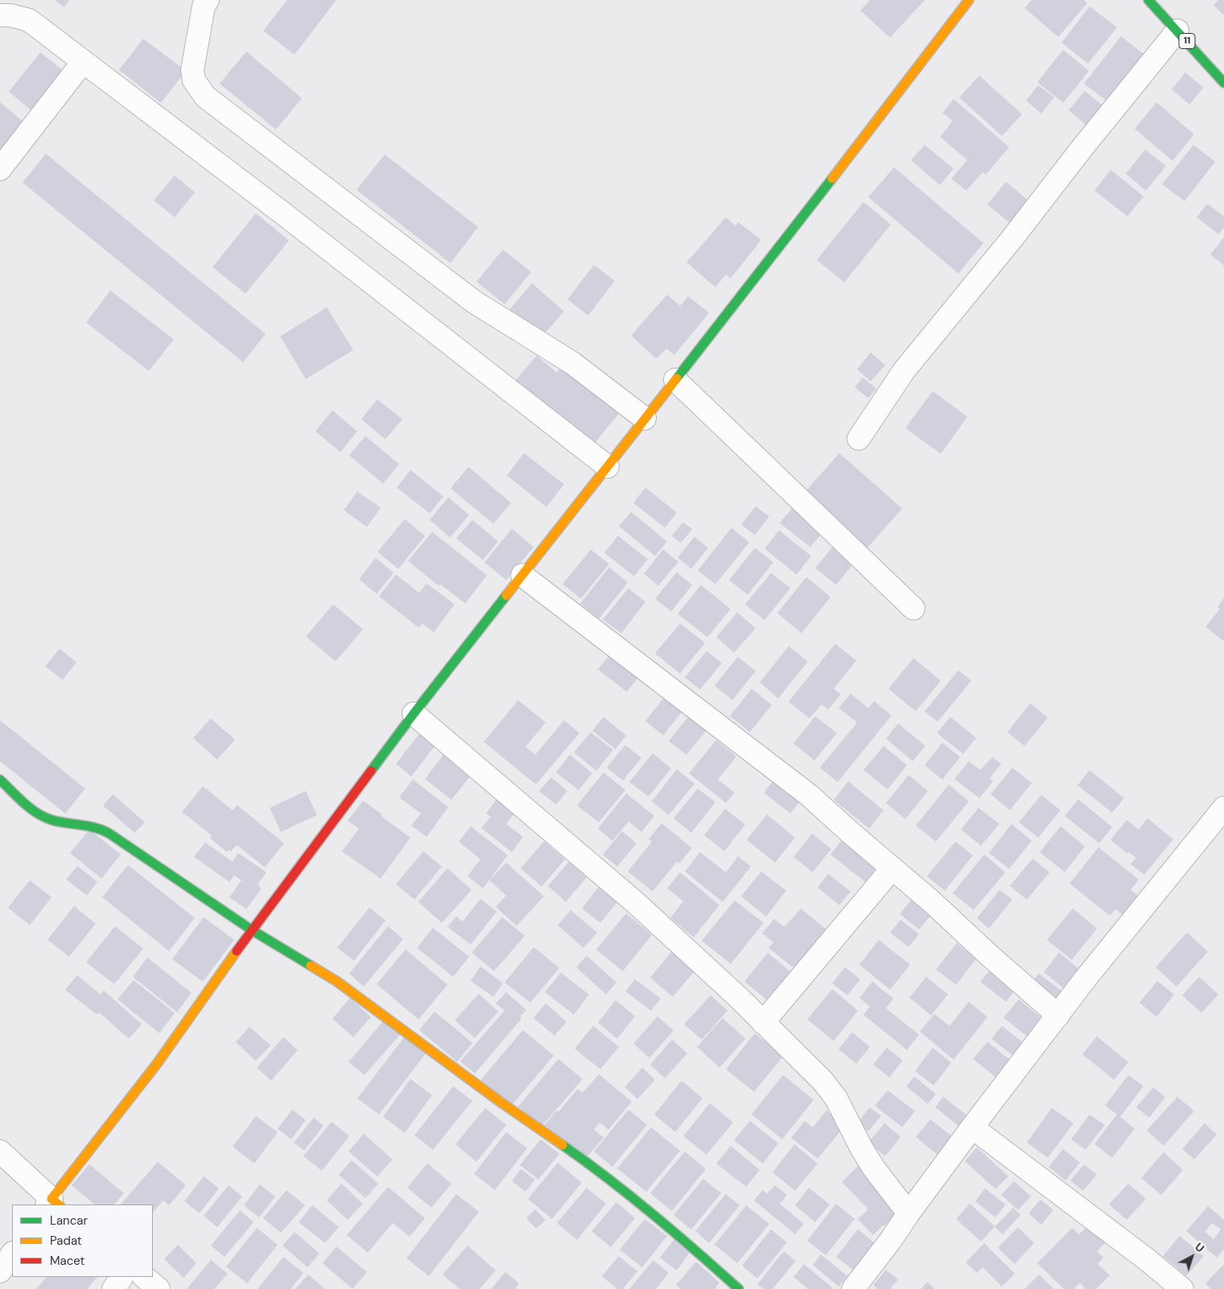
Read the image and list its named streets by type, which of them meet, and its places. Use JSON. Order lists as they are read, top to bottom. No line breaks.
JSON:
{"streets":{"main road":["11"]},"legend":["Lancar","Padat","Macet"],"north":"top right"}
